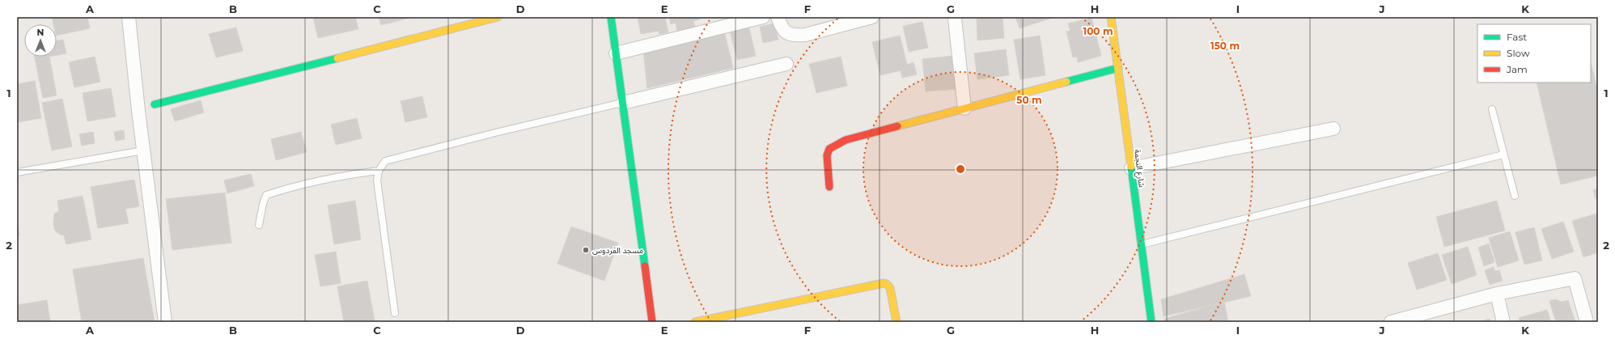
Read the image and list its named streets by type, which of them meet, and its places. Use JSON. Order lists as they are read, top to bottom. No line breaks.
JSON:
{"streets":{"street":["شارع النجمة"]},"places":["مسجد الفردوس"],"legend":["Fast","Slow","Jam"],"north":"top","grid":{"columns":["A","B","C","D","E","F","G","H","I","J","K"],"rows":["1","2"]},"rings":["100 m","150 m","50 m"]}
